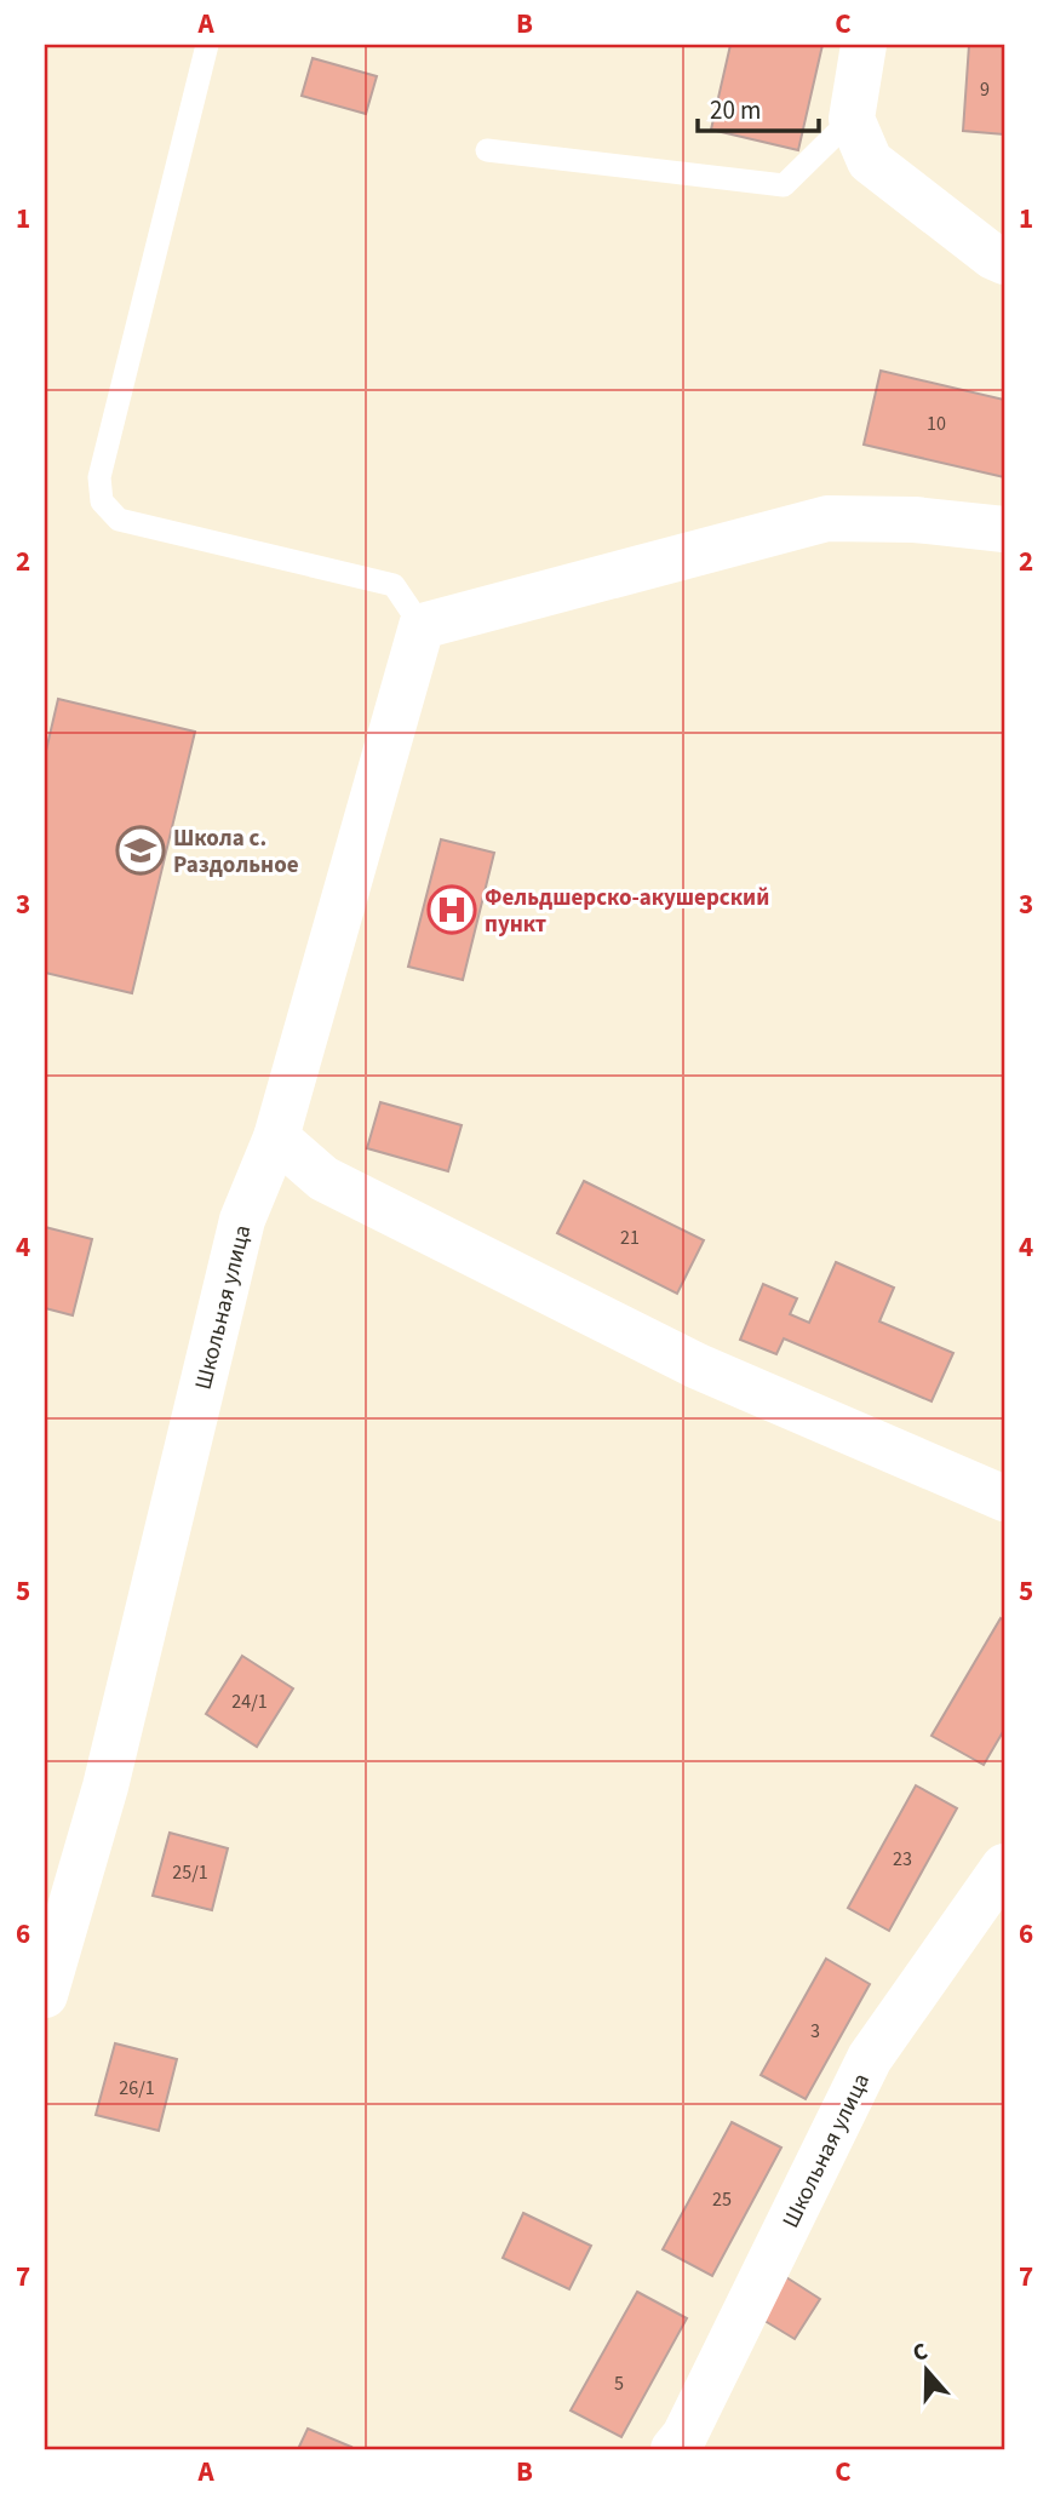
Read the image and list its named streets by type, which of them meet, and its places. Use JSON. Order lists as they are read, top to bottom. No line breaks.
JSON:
{"streets":{"street":["Школьная улица"]},"places":{"school or university":["Школа с. Раздольное"],"hospital":["Фельдшерско-акушерский пункт"]},"house_numbers":["9","10","21","24/1","23","25/1","3","26/1","25","5"],"scale_bar":"20 m","north":"top","grid":{"columns":["A","B","C"],"rows":["1","2","3","4","5","6","7"]}}
